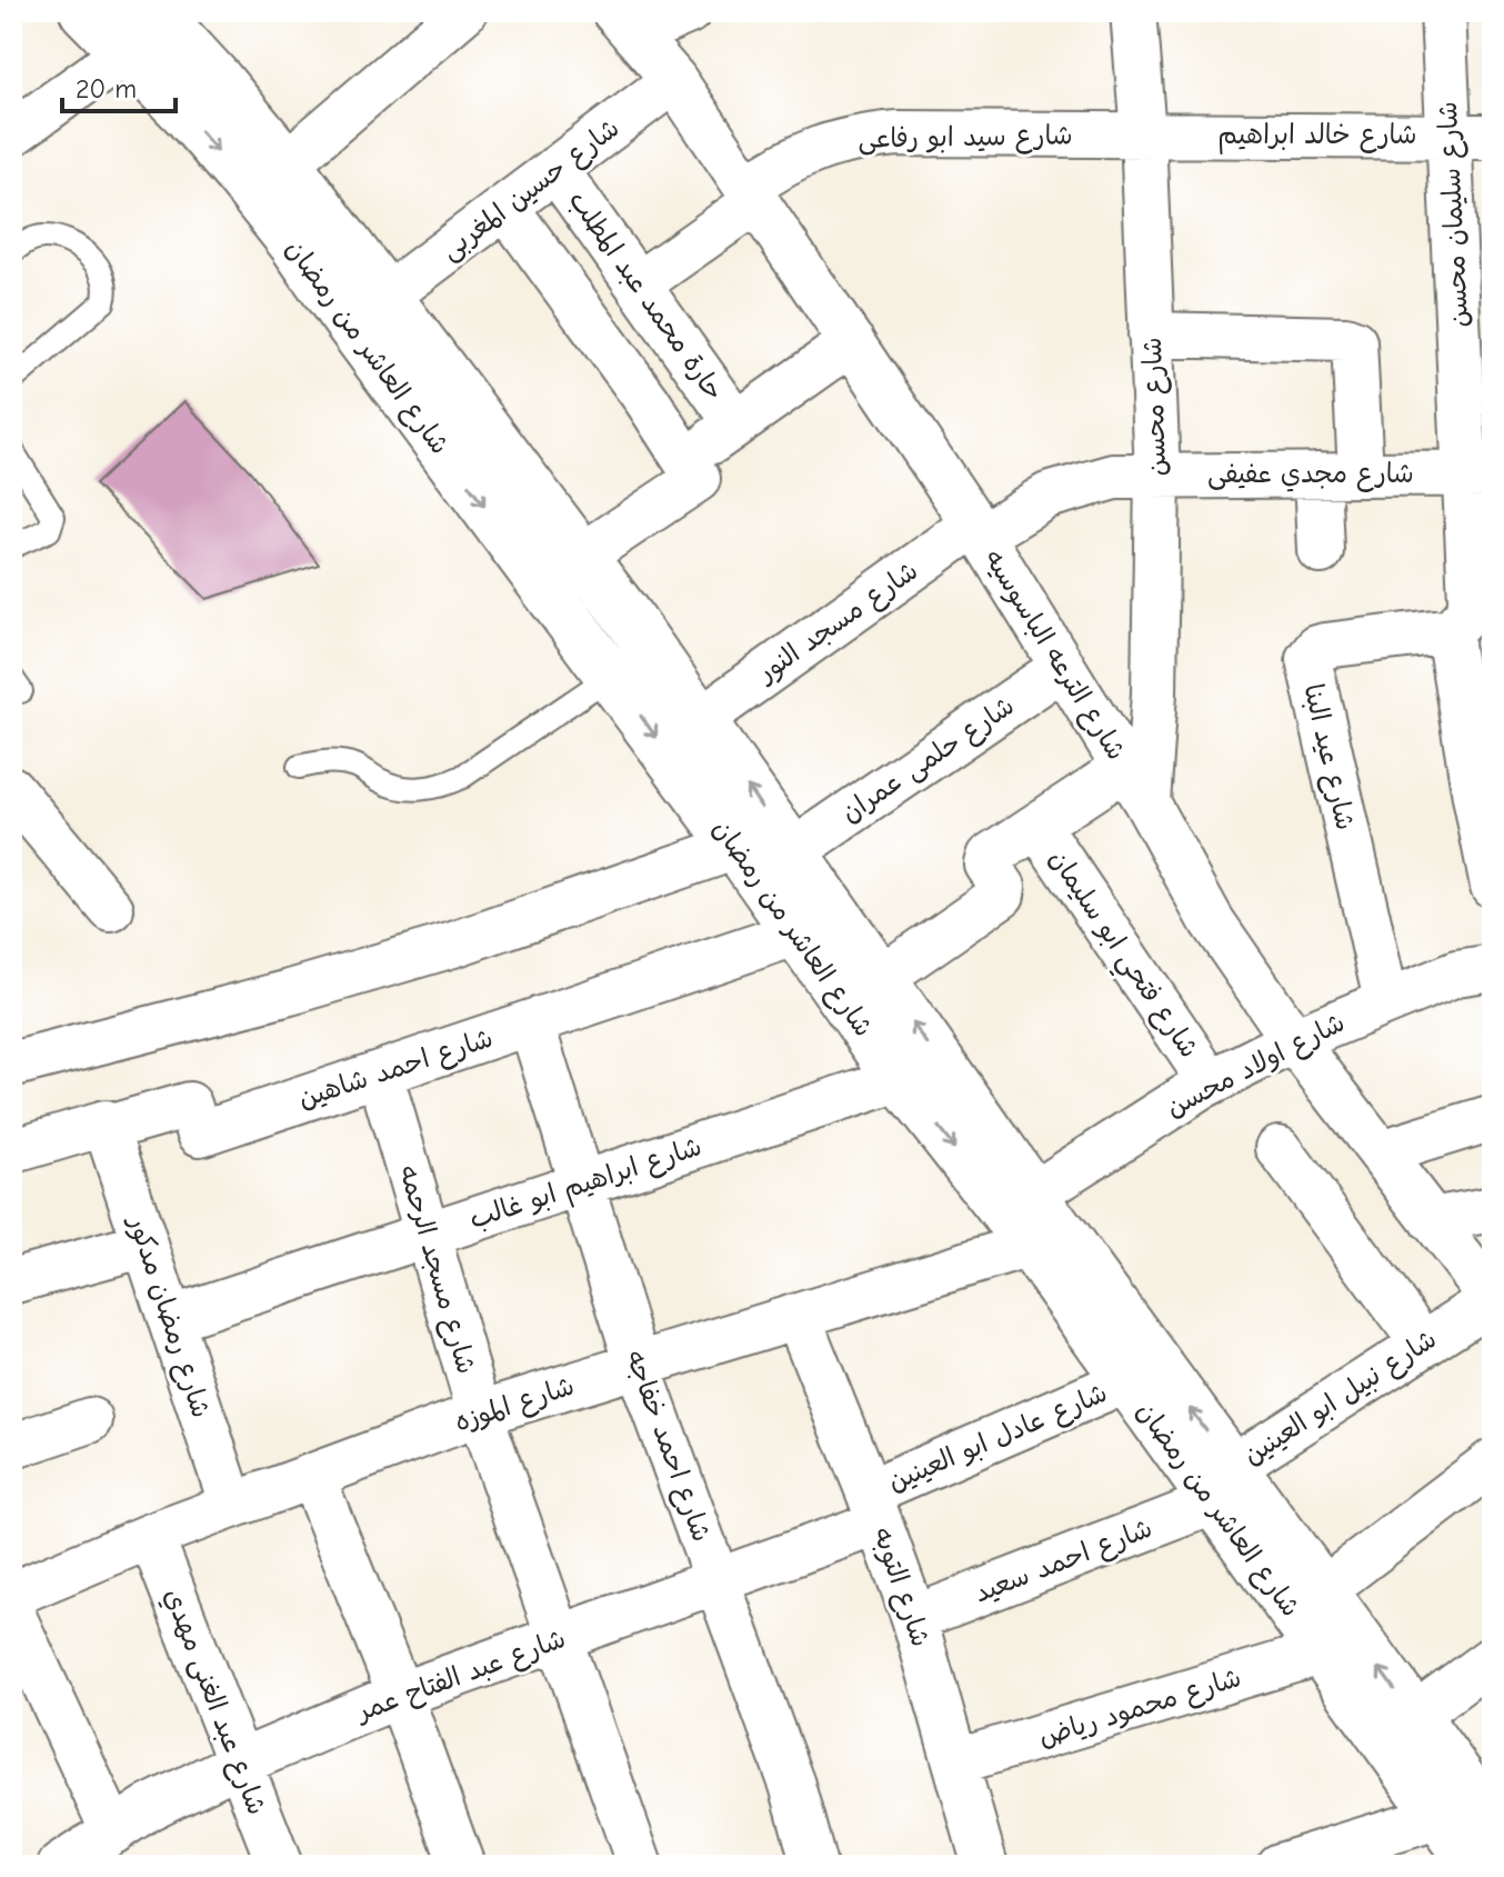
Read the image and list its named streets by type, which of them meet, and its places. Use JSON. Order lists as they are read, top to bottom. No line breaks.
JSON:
{"streets":{"main road":["شارع العاشر من رمضان"],"street":["شارع خالد ابراهيم","شارع سيد ابو رفاعى","شارع حسين المغربى","شارع سليمان محسن","حارة محمد عبد المطلب","شارع محسن","شارع مجدي عفيفى","شارع مسجد النور","شارع الترعه الباسوسيه","شارع عيد البنا","شارع حلمى عمران","شارع فتحي ابو سليمان","شارع اولاد محسن","شارع احمد شاهين","شارع ابراهيم ابو غالب","شارع مسجد الرحمه","شارع رمضان مدكور","شارع نبيل ابو العينين","شارع الموزه","شارع عادل ابو العينين","شارع احمد خفاجه","شارع احمد سعيد","شارع التوبه","شارع عبد الفتاح عمر","شارع عبد الغنى مهدي","شارع محمود رياض"]},"crossings":[["شارع خالد ابراهيم","شارع سيد ابو رفاعى"],["شارع خالد ابراهيم","شارع سليمان محسن"],["شارع خالد ابراهيم","شارع محسن"],["شارع سيد ابو رفاعى","حارة محمد عبد المطلب"],["شارع سيد ابو رفاعى","شارع محسن"],["شارع سيد ابو رفاعى","شارع الترعه الباسوسيه"],["شارع حسين المغربى","حارة محمد عبد المطلب"],["شارع حسين المغربى","شارع العاشر من رمضان"],["شارع حسين المغربى","شارع الترعه الباسوسيه"],["شارع سليمان محسن","شارع مجدي عفيفى"],["شارع سليمان محسن","شارع عيد البنا"],["شارع العاشر من رمضان","شارع مسجد النور"],["شارع العاشر من رمضان","شارع حلمى عمران"],["شارع العاشر من رمضان","شارع اولاد محسن"],["شارع العاشر من رمضان","شارع احمد شاهين"],["شارع العاشر من رمضان","شارع ابراهيم ابو غالب"],["شارع العاشر من رمضان","شارع نبيل ابو العينين"],["شارع العاشر من رمضان","شارع الموزه"],["شارع العاشر من رمضان","شارع عادل ابو العينين"],["شارع العاشر من رمضان","شارع احمد سعيد"],["شارع العاشر من رمضان","شارع محمود رياض"],["شارع محسن","شارع مجدي عفيفى"],["شارع محسن","شارع الترعه الباسوسيه"],["شارع مجدي عفيفى","شارع مسجد النور"],["شارع مجدي عفيفى","شارع الترعه الباسوسيه"],["شارع مسجد النور","شارع الترعه الباسوسيه"],["شارع الترعه الباسوسيه","شارع حلمى عمران"],["شارع الترعه الباسوسيه","شارع اولاد محسن"],["شارع الترعه الباسوسيه","شارع نبيل ابو العينين"],["شارع عيد البنا","شارع اولاد محسن"],["شارع فتحي ابو سليمان","شارع اولاد محسن"],["شارع احمد شاهين","شارع مسجد الرحمه"],["شارع احمد شاهين","شارع رمضان مدكور"],["شارع احمد شاهين","شارع احمد خفاجه"],["شارع ابراهيم ابو غالب","شارع مسجد الرحمه"],["شارع ابراهيم ابو غالب","شارع رمضان مدكور"],["شارع ابراهيم ابو غالب","شارع احمد خفاجه"],["شارع مسجد الرحمه","شارع الموزه"],["شارع مسجد الرحمه","شارع عبد الفتاح عمر"],["شارع رمضان مدكور","شارع الموزه"],["شارع نبيل ابو العينين","شارع احمد سعيد"],["شارع الموزه","شارع احمد خفاجه"],["شارع الموزه","شارع التوبه"],["شارع الموزه","شارع عبد الغنى مهدي"],["شارع عادل ابو العينين","شارع التوبه"],["شارع عادل ابو العينين","شارع عبد الفتاح عمر"],["شارع احمد خفاجه","شارع عبد الفتاح عمر"],["شارع احمد سعيد","شارع التوبه"],["شارع التوبه","شارع عبد الفتاح عمر"],["شارع التوبه","شارع محمود رياض"],["شارع عبد الفتاح عمر","شارع عبد الغنى مهدي"]],"scale_bar":"20 m"}
